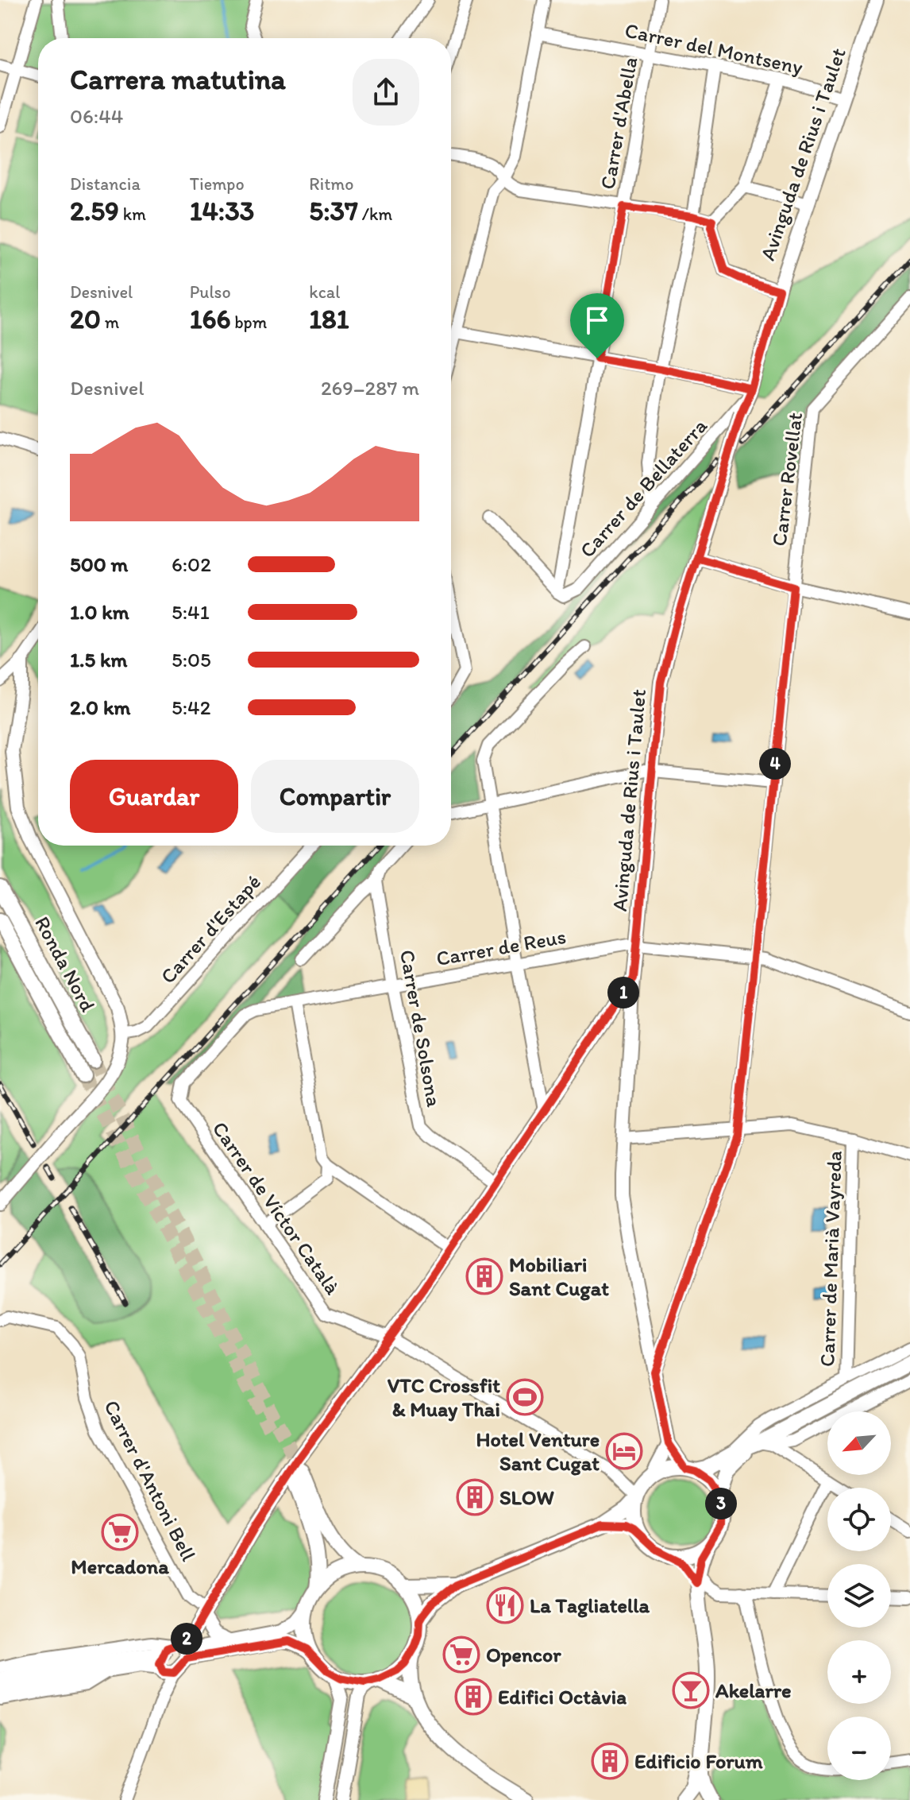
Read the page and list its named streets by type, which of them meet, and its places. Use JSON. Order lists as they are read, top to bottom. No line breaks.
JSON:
{"streets":{"main road":["Ronda Nord"],"street":["Carrer del Montseny","Carrer d'Abella","Avinguda de Rius i Taulet","Carrer Rovellat","Carrer de Bellaterra","Carrer d'Estapé","Carrer de Reus","Carrer de Solsona","Carrer de Víctor Català","Carrer de Marià Vayreda","Carrer d'Antoni Bell"]},"crossings":[["Carrer del Montseny","Carrer d'Abella"],["Carrer del Montseny","Avinguda de Rius i Taulet"],["Carrer d'Abella","Carrer de Bellaterra"],["Avinguda de Rius i Taulet","Carrer Rovellat"],["Avinguda de Rius i Taulet","Carrer de Bellaterra"],["Avinguda de Rius i Taulet","Carrer de Reus"],["Avinguda de Rius i Taulet","Carrer de Víctor Català"],["Carrer Rovellat","Carrer de Reus"],["Carrer de Reus","Carrer de Solsona"],["Carrer de Reus","Carrer de Víctor Català"]],"places":{"building":["Mobiliari Sant Cugat","SLOW","Edifici Octàvia","Edificio Forum"],"sports":["VTC Crossfit & Muay Thai"],"hotel":["Hotel Venture Sant Cugat"],"supermarket":["Mercadona","Opencor"],"restaurant":["La Tagliatella"],"bar":["Akelarre"]},"north":"bottom left","page":{"heading":["Carrera matutina","06:44"],"stats":[["Distancia","2.59 km"],["Tiempo","14:33"],["Ritmo","5:37 /km"],["Desnivel","20 m"],["Pulso","166 bpm"],["kcal","181"]],"chart":["Desnivel","269–287 m"],"list":[{"name":"500 m","note":"6:02"},{"name":"1.0 km","note":"5:41"},{"name":"1.5 km","note":"5:05"},{"name":"2.0 km","note":"5:42"}],"buttons":["Guardar","Compartir"],"pins":["4","1","3","2"],"map_buttons":["+","−"]}}
